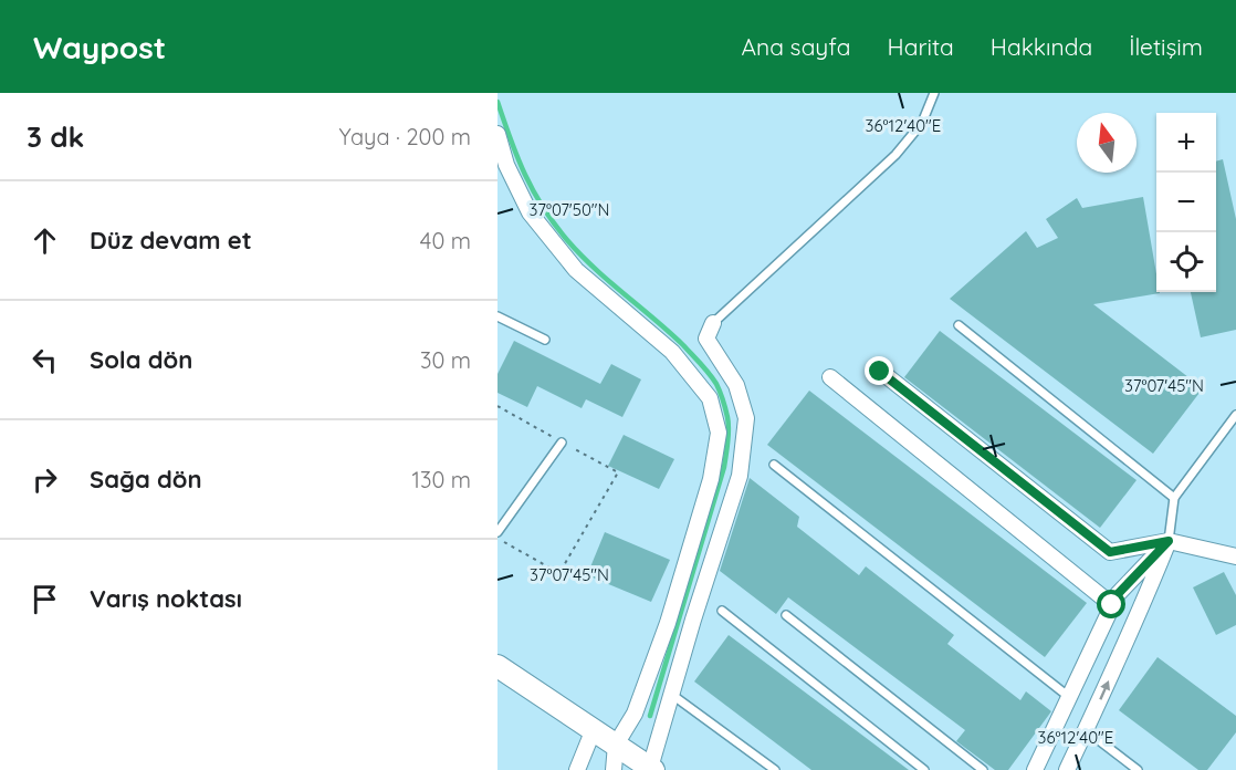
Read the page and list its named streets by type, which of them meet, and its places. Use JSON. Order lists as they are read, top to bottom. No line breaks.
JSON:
{"north":"top","page":{"header":"Waypost","nav":["Ana sayfa","Harita","Hakkında","İletişim"],"heading":["3 dk","Yaya · 200 m"],"map_buttons":["+","−"],"list":[["Düz devam et","40 m"],["Sola dön","30 m"],["Sağa dön","130 m"],"Varış noktası"]},"coordinates":["36°12'40\"E","37°07'50\"N","37°07'45\"N"]}
